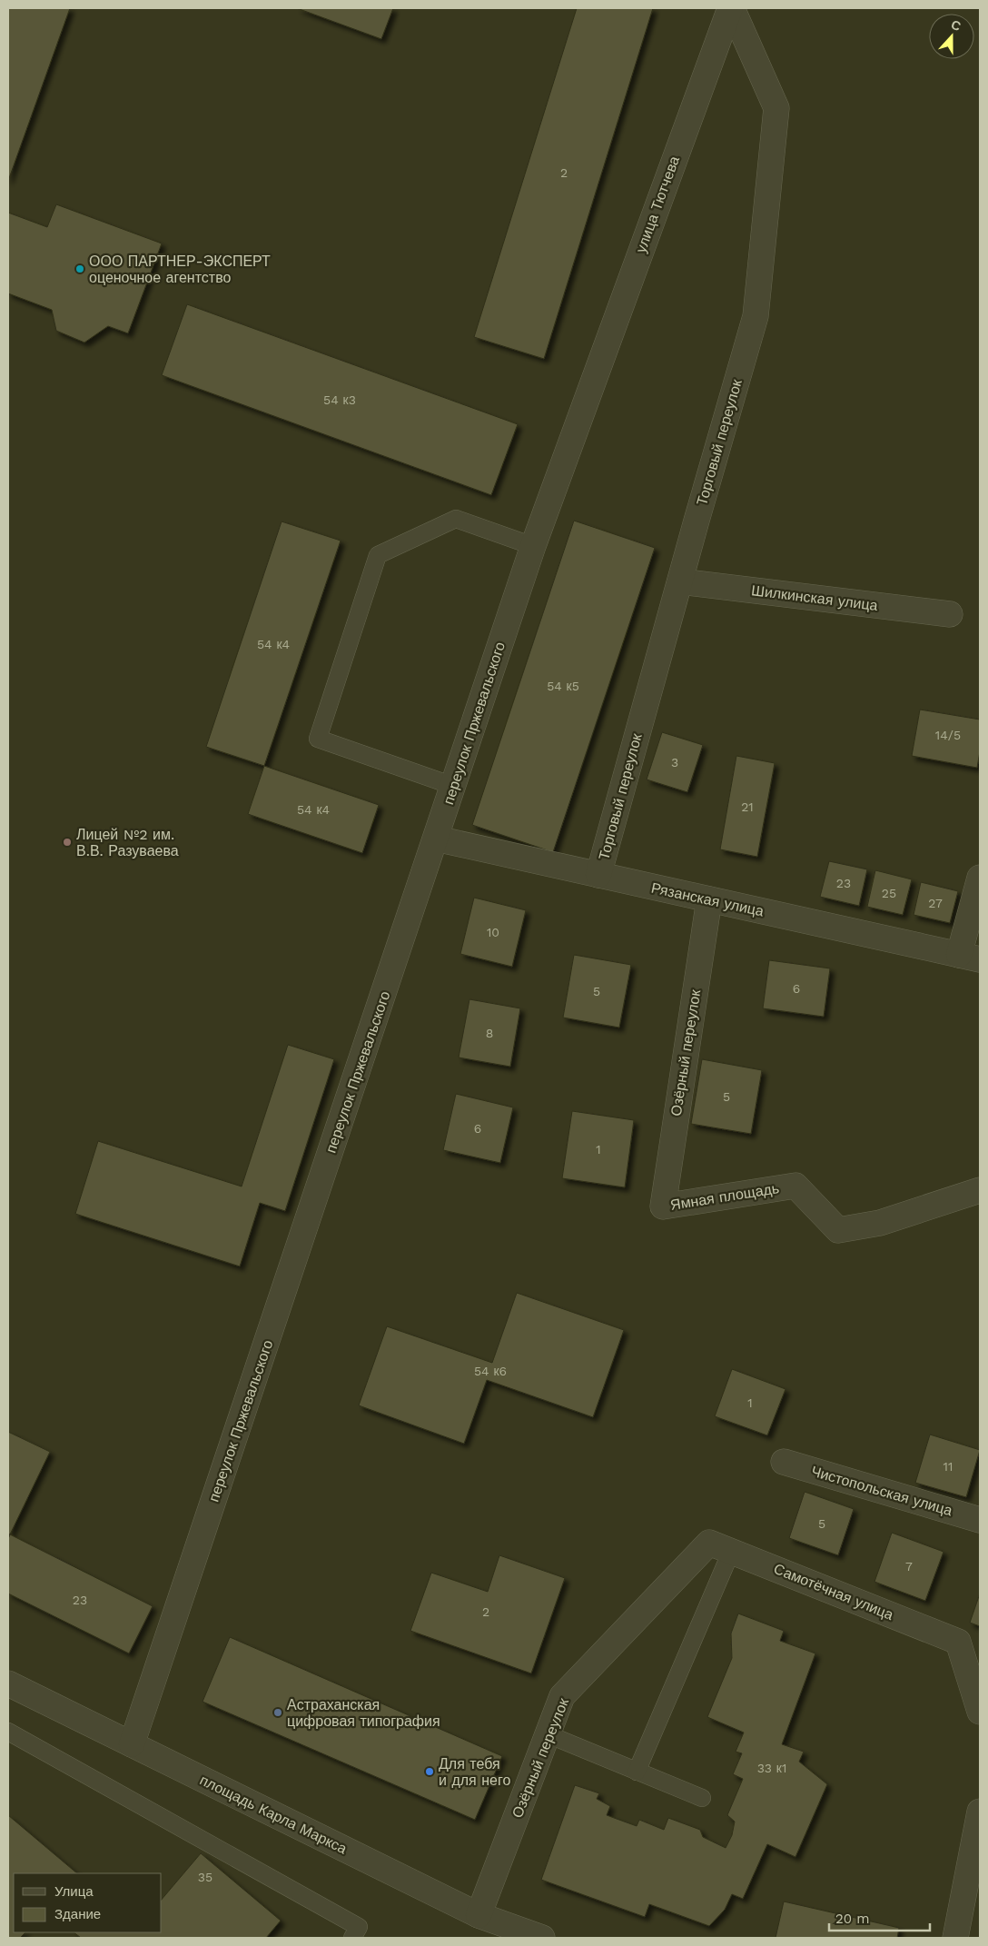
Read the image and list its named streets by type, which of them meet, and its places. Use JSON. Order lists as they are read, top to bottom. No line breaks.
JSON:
{"streets":{"street":["улица Тютчева","Торговый переулок","Шилкинская улица","переулок Пржевальского","Рязанская улица","Озёрный переулок","Ямная площадь","Чистопольская улица","Самотёчная улица","площадь Карла Маркса"]},"crossings":[["улица Тютчева","Торговый переулок"],["улица Тютчева","переулок Пржевальского"],["Торговый переулок","Шилкинская улица"],["Торговый переулок","Рязанская улица"],["переулок Пржевальского","Рязанская улица"],["переулок Пржевальского","площадь Карла Маркса"],["Рязанская улица","Озёрный переулок"],["Озёрный переулок","Ямная площадь"],["Озёрный переулок","Самотёчная улица"],["Озёрный переулок","площадь Карла Маркса"]],"places":["ООО ПАРТНЕР-ЭКСПЕРТ оценочное агентство","Лицей №2 им. В.В. Разуваева","Астраханская цифровая типография","Для тебя и для него"],"house_numbers":["2","54 к3","54 к4","54 к5","14/5","3","21","54 к4","23","25","27","10","6","5","8","5","6","1","54 к6","1","11","5","7","23","2","33 к1","35"],"legend":["Улица","Здание"],"scale_bar":"20 m","north":"top"}
